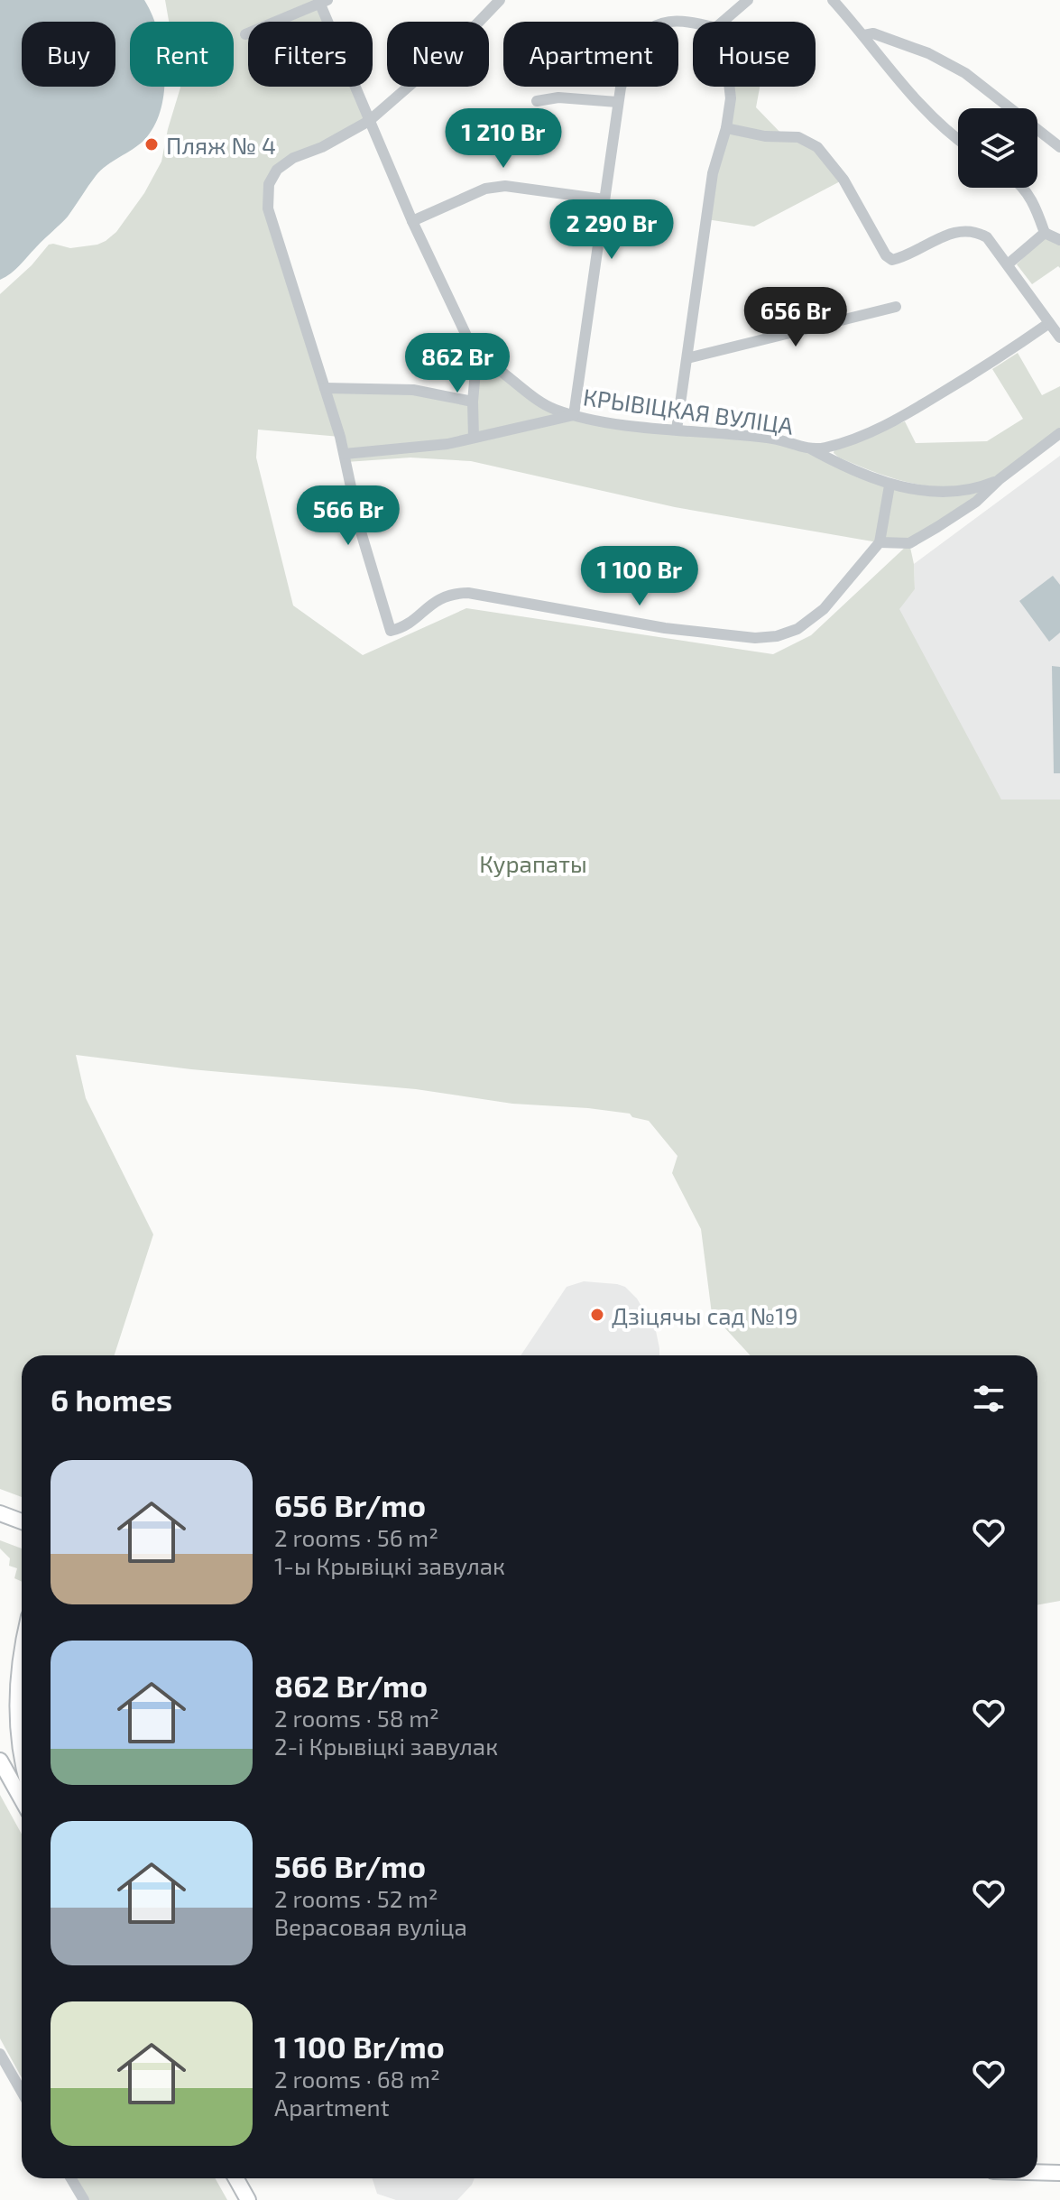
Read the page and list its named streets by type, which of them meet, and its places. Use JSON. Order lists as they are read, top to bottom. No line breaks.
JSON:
{"streets":{"street":["КРЫВІЦКАЯ ВУЛІЦА"]},"parks":["Курапаты"],"places":["Пляж № 4","Дзіцячы сад №19"],"page":{"chip":["Buy","Rent","Filters","New","Apartment","House"],"price":["1 210 Br","2 290 Br","656 Br","862 Br","566 Br","1 100 Br"],"heading":"6 homes","list":[{"name":"656 Br/mo","note":"2 rooms · 56 m² · 1-ы Крывіцкі завулак"},{"name":"862 Br/mo","note":"2 rooms · 58 m² · 2-і Крывіцкі завулак"},{"name":"566 Br/mo","note":"2 rooms · 52 m² · Верасовая вуліца"},{"name":"1 100 Br/mo","note":"2 rooms · 68 m² · Apartment"}]}}
